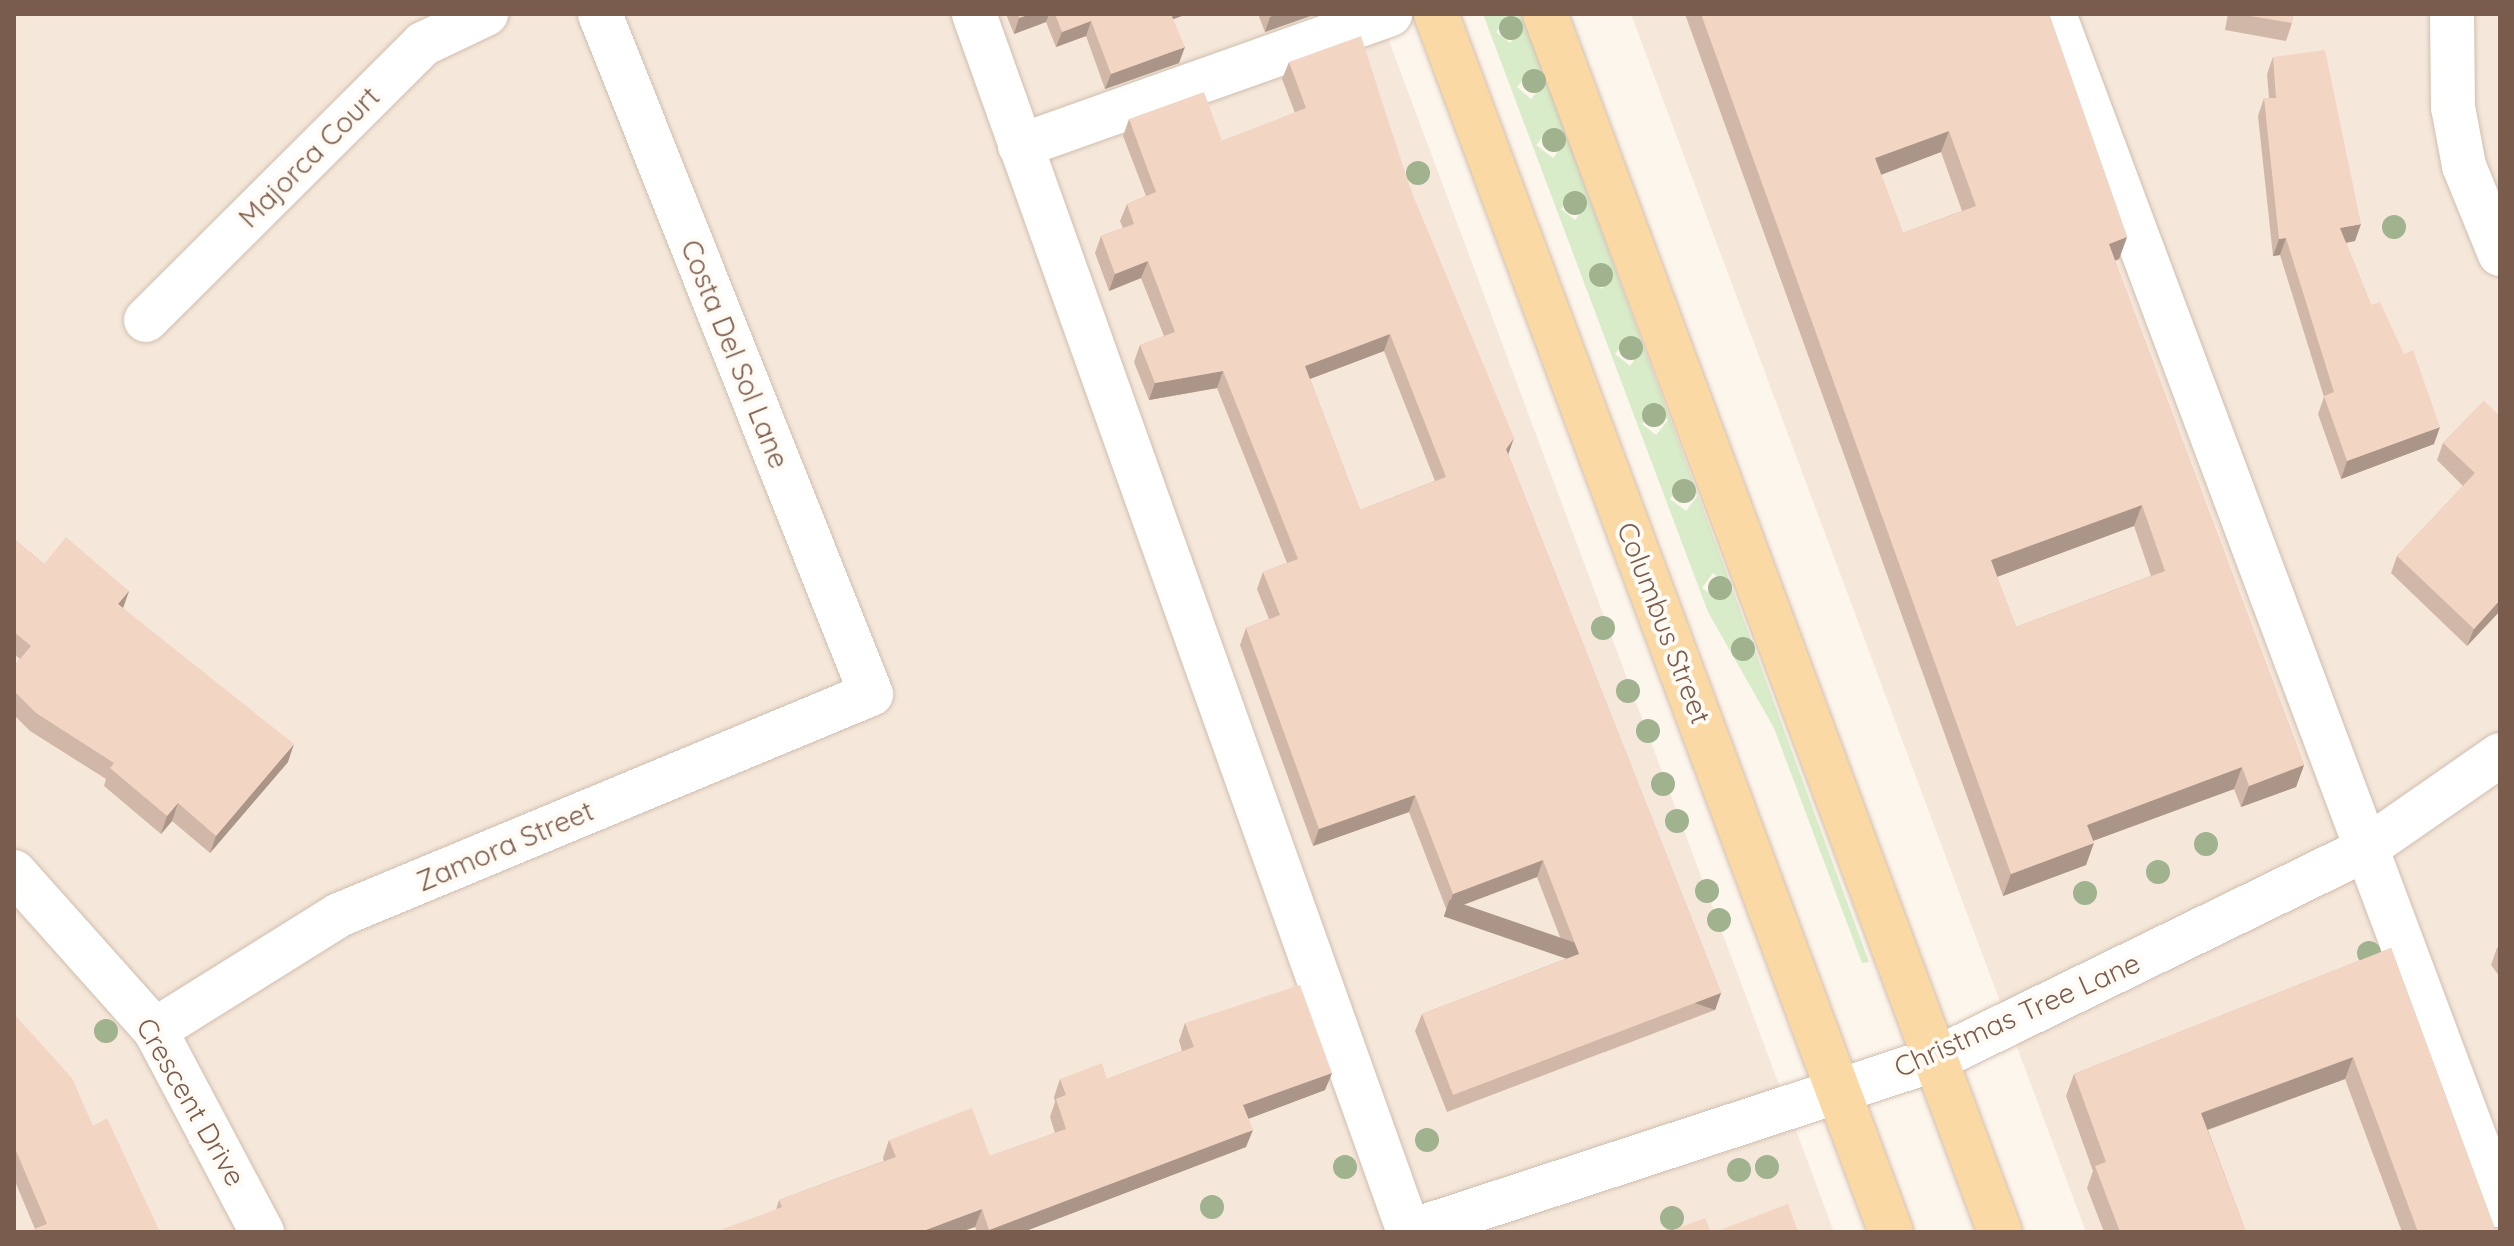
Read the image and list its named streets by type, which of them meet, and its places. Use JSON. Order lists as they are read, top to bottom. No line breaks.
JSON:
{"streets":{"main road":["Columbus Street"],"street":["Majorca Court","Costa Del Sol Lane","Zamora Street","Christmas Tree Lane","Crescent Drive"]},"crossings":[["Costa Del Sol Lane","Zamora Street"],["Columbus Street","Christmas Tree Lane"],["Zamora Street","Crescent Drive"]]}
